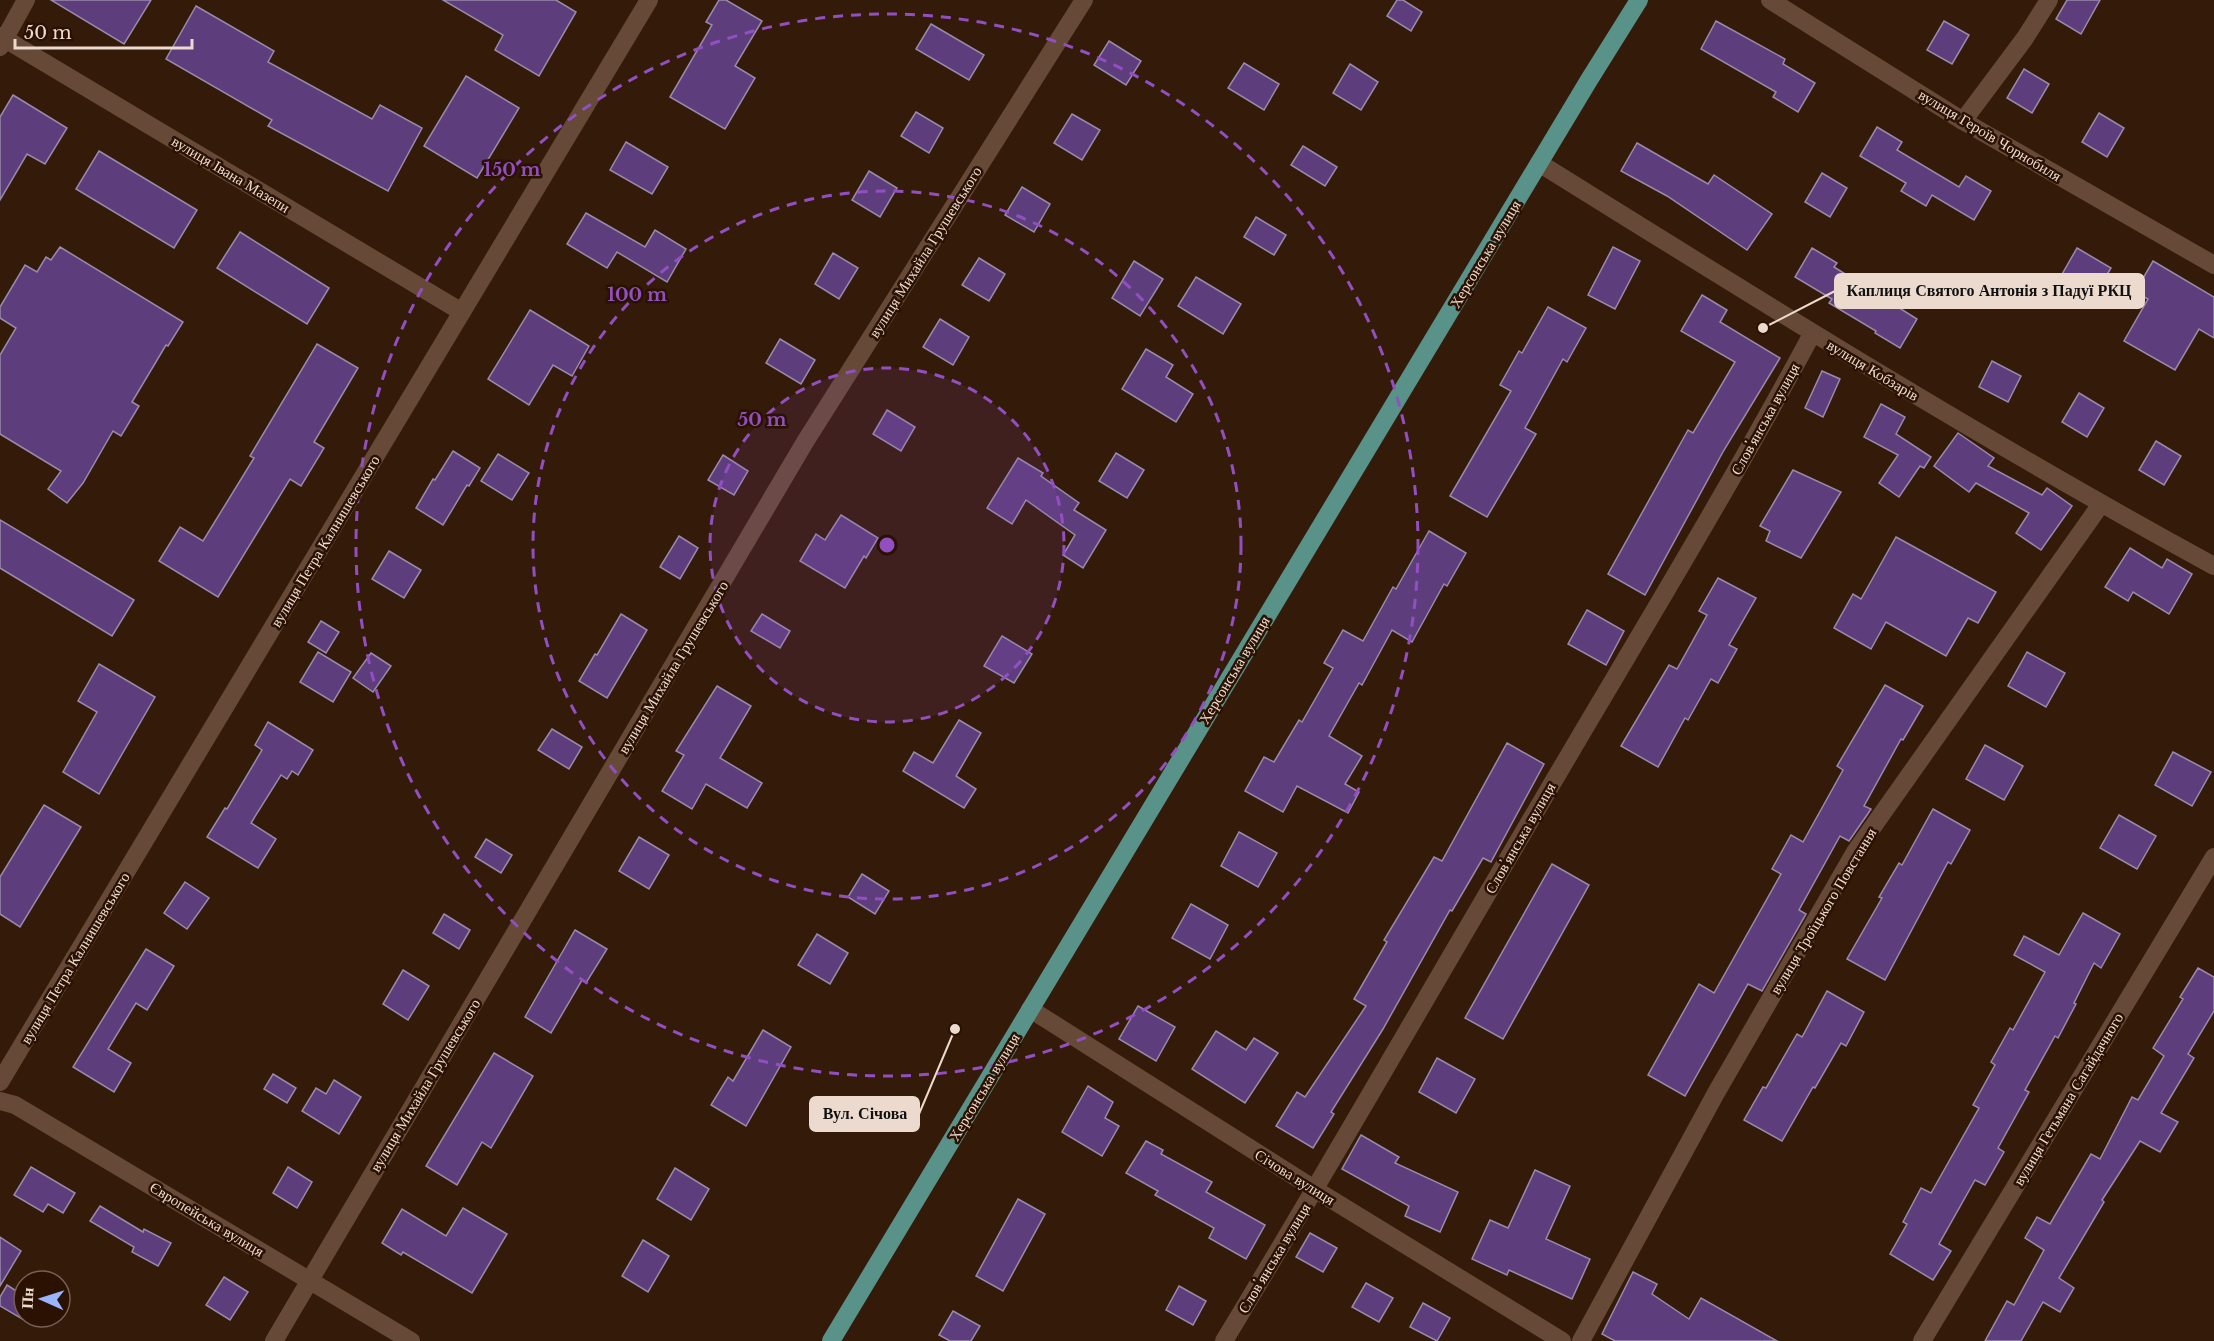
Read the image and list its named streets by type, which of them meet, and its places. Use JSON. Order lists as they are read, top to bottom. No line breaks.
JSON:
{"streets":{"main road":["Херсонська вулиця"],"street":["вулиця Героїв Чорнобиля","вулиця Івана Мазепи","вулиця Михайла Грушевського","вулиця Кобзарів","Словʼянська вулиця","вулиця Петра Калнишевського","вулиця Троїцького Повстання","вулиця Гетьмана Сагайдачного","Січова вулиця","Європейська вулиця"]},"crossings":[["вулиця Івана Мазепи","вулиця Петра Калнишевського"],["вулиця Михайла Грушевського","Європейська вулиця"],["Херсонська вулиця","вулиця Кобзарів"],["Херсонська вулиця","Січова вулиця"],["вулиця Кобзарів","Словʼянська вулиця"],["вулиця Кобзарів","вулиця Троїцького Повстання"],["Словʼянська вулиця","Січова вулиця"]],"places":["Каплиця Святого Антонія з Падуї РКЦ","Вул. Січова"],"scale_bar":"50 m","north":"left","rings":["150 m","100 m","50 m"]}
